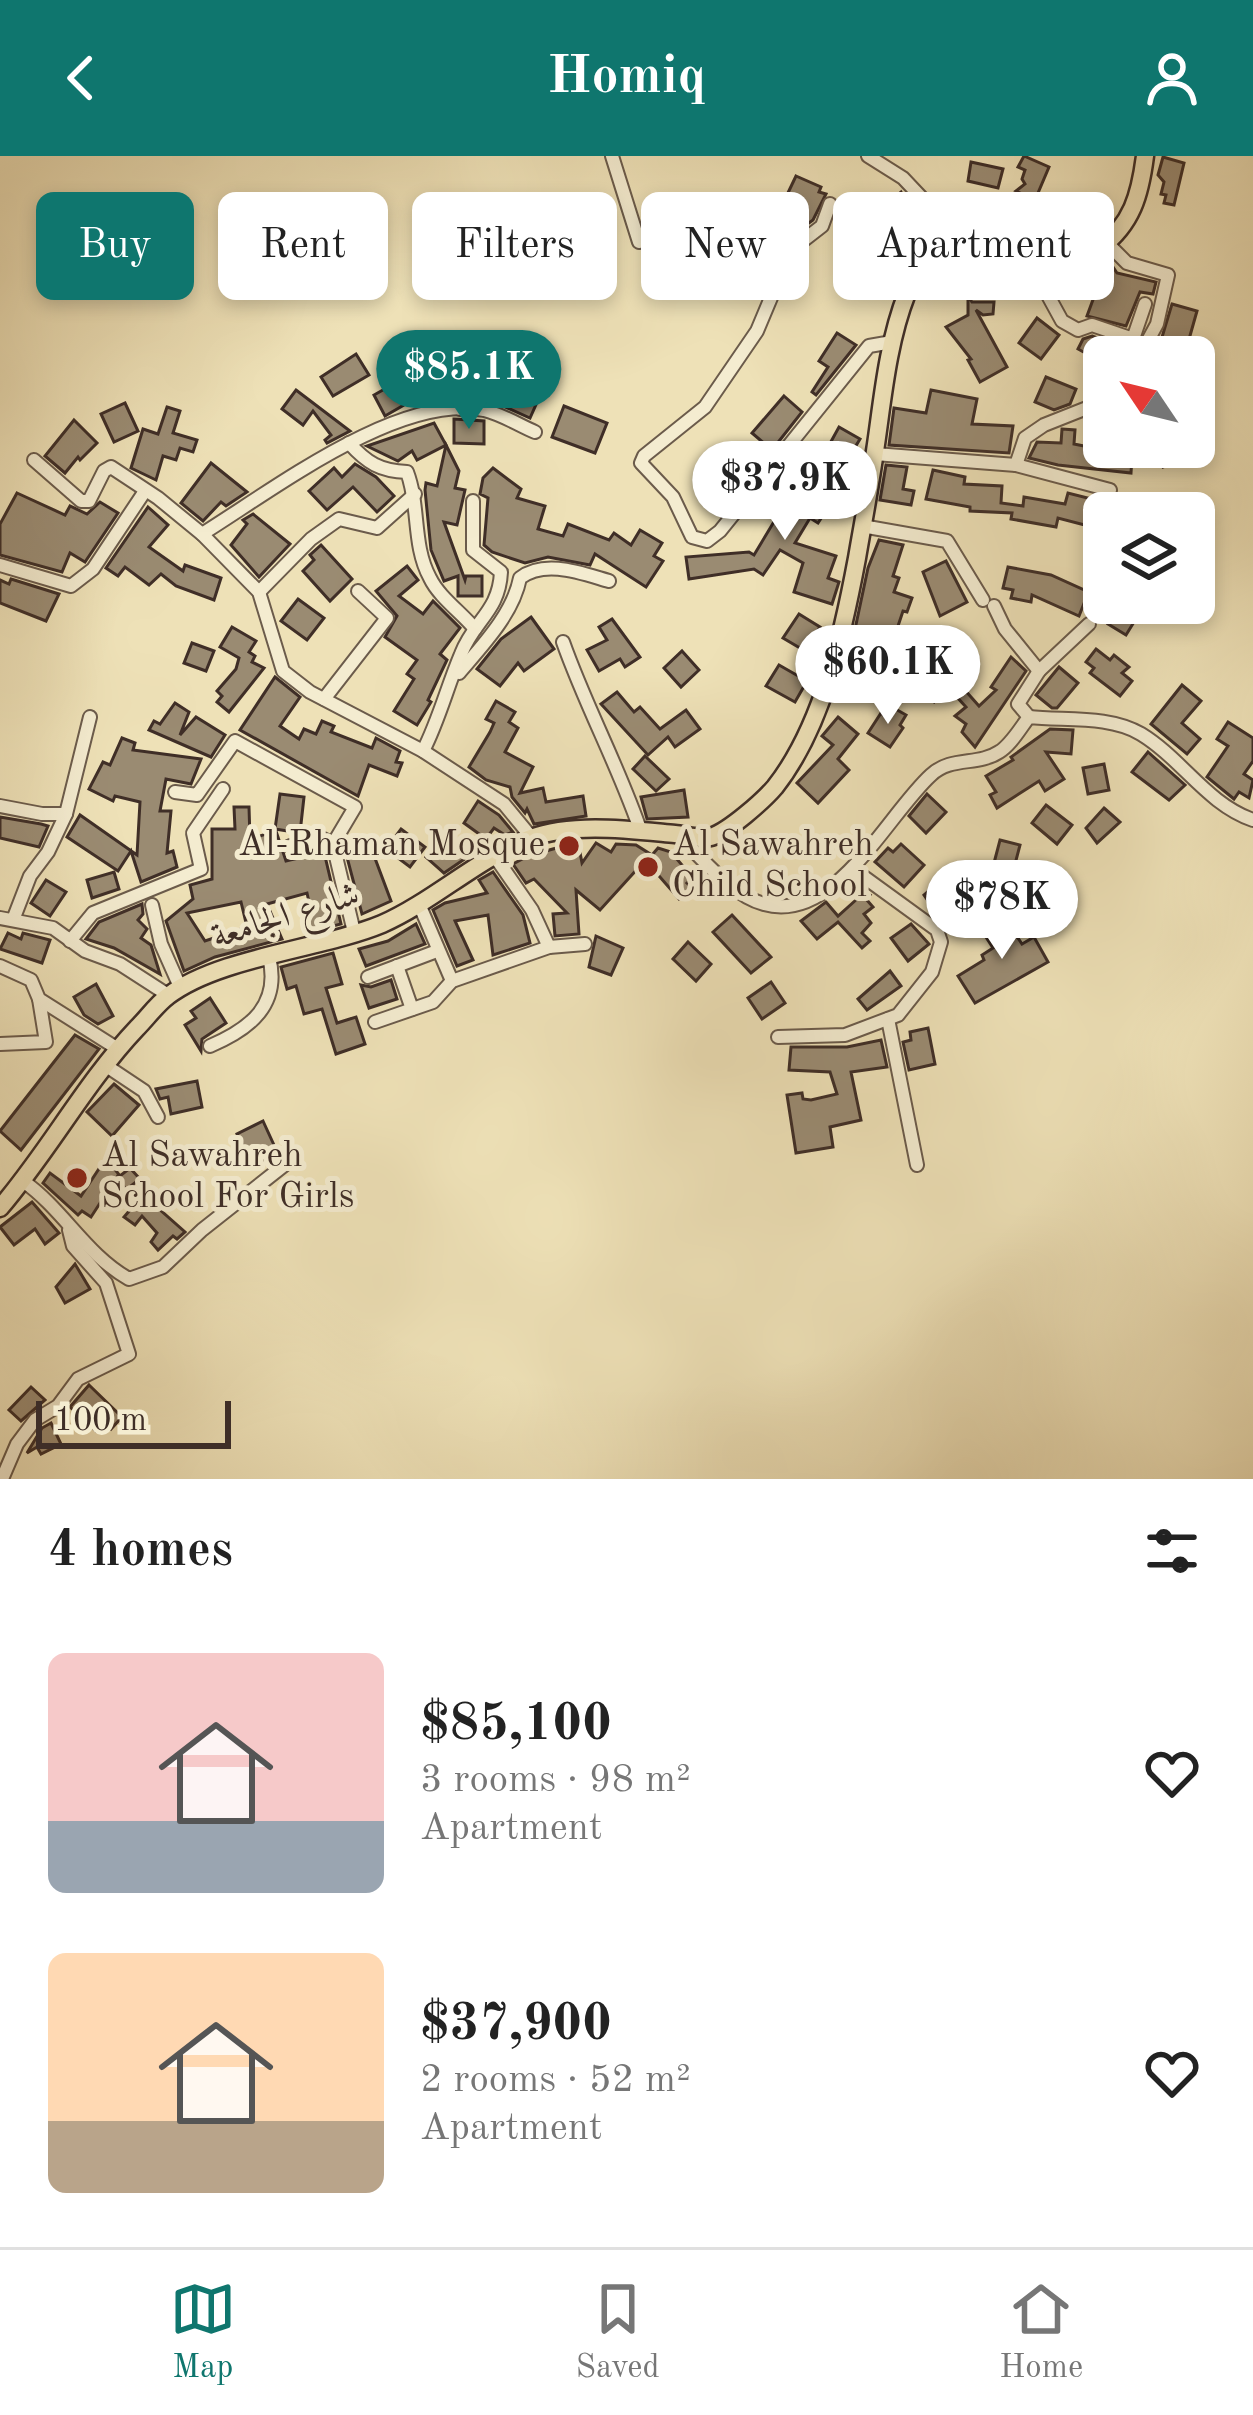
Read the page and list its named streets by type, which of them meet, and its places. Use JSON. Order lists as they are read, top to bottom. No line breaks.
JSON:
{"streets":{"main road":["شارع الجامعة"]},"places":["Al-Rhaman Mosque","Al Sawahreh Child School","Al Sawahreh School For Girls"],"scale_bar":"100 m","north":"top left","page":{"header":"Homiq","chip":["Buy","Rent","Filters","New","Apartment"],"price":["$85.1K","$37.9K","$60.1K","$78K"],"scale":"100 m","heading":"4 homes","list":[{"name":"$85,100","note":"3 rooms · 98 m² · Apartment"},{"name":"$37,900","note":"2 rooms · 52 m² · Apartment"}],"tabs":["Map","Saved","Home"]}}
